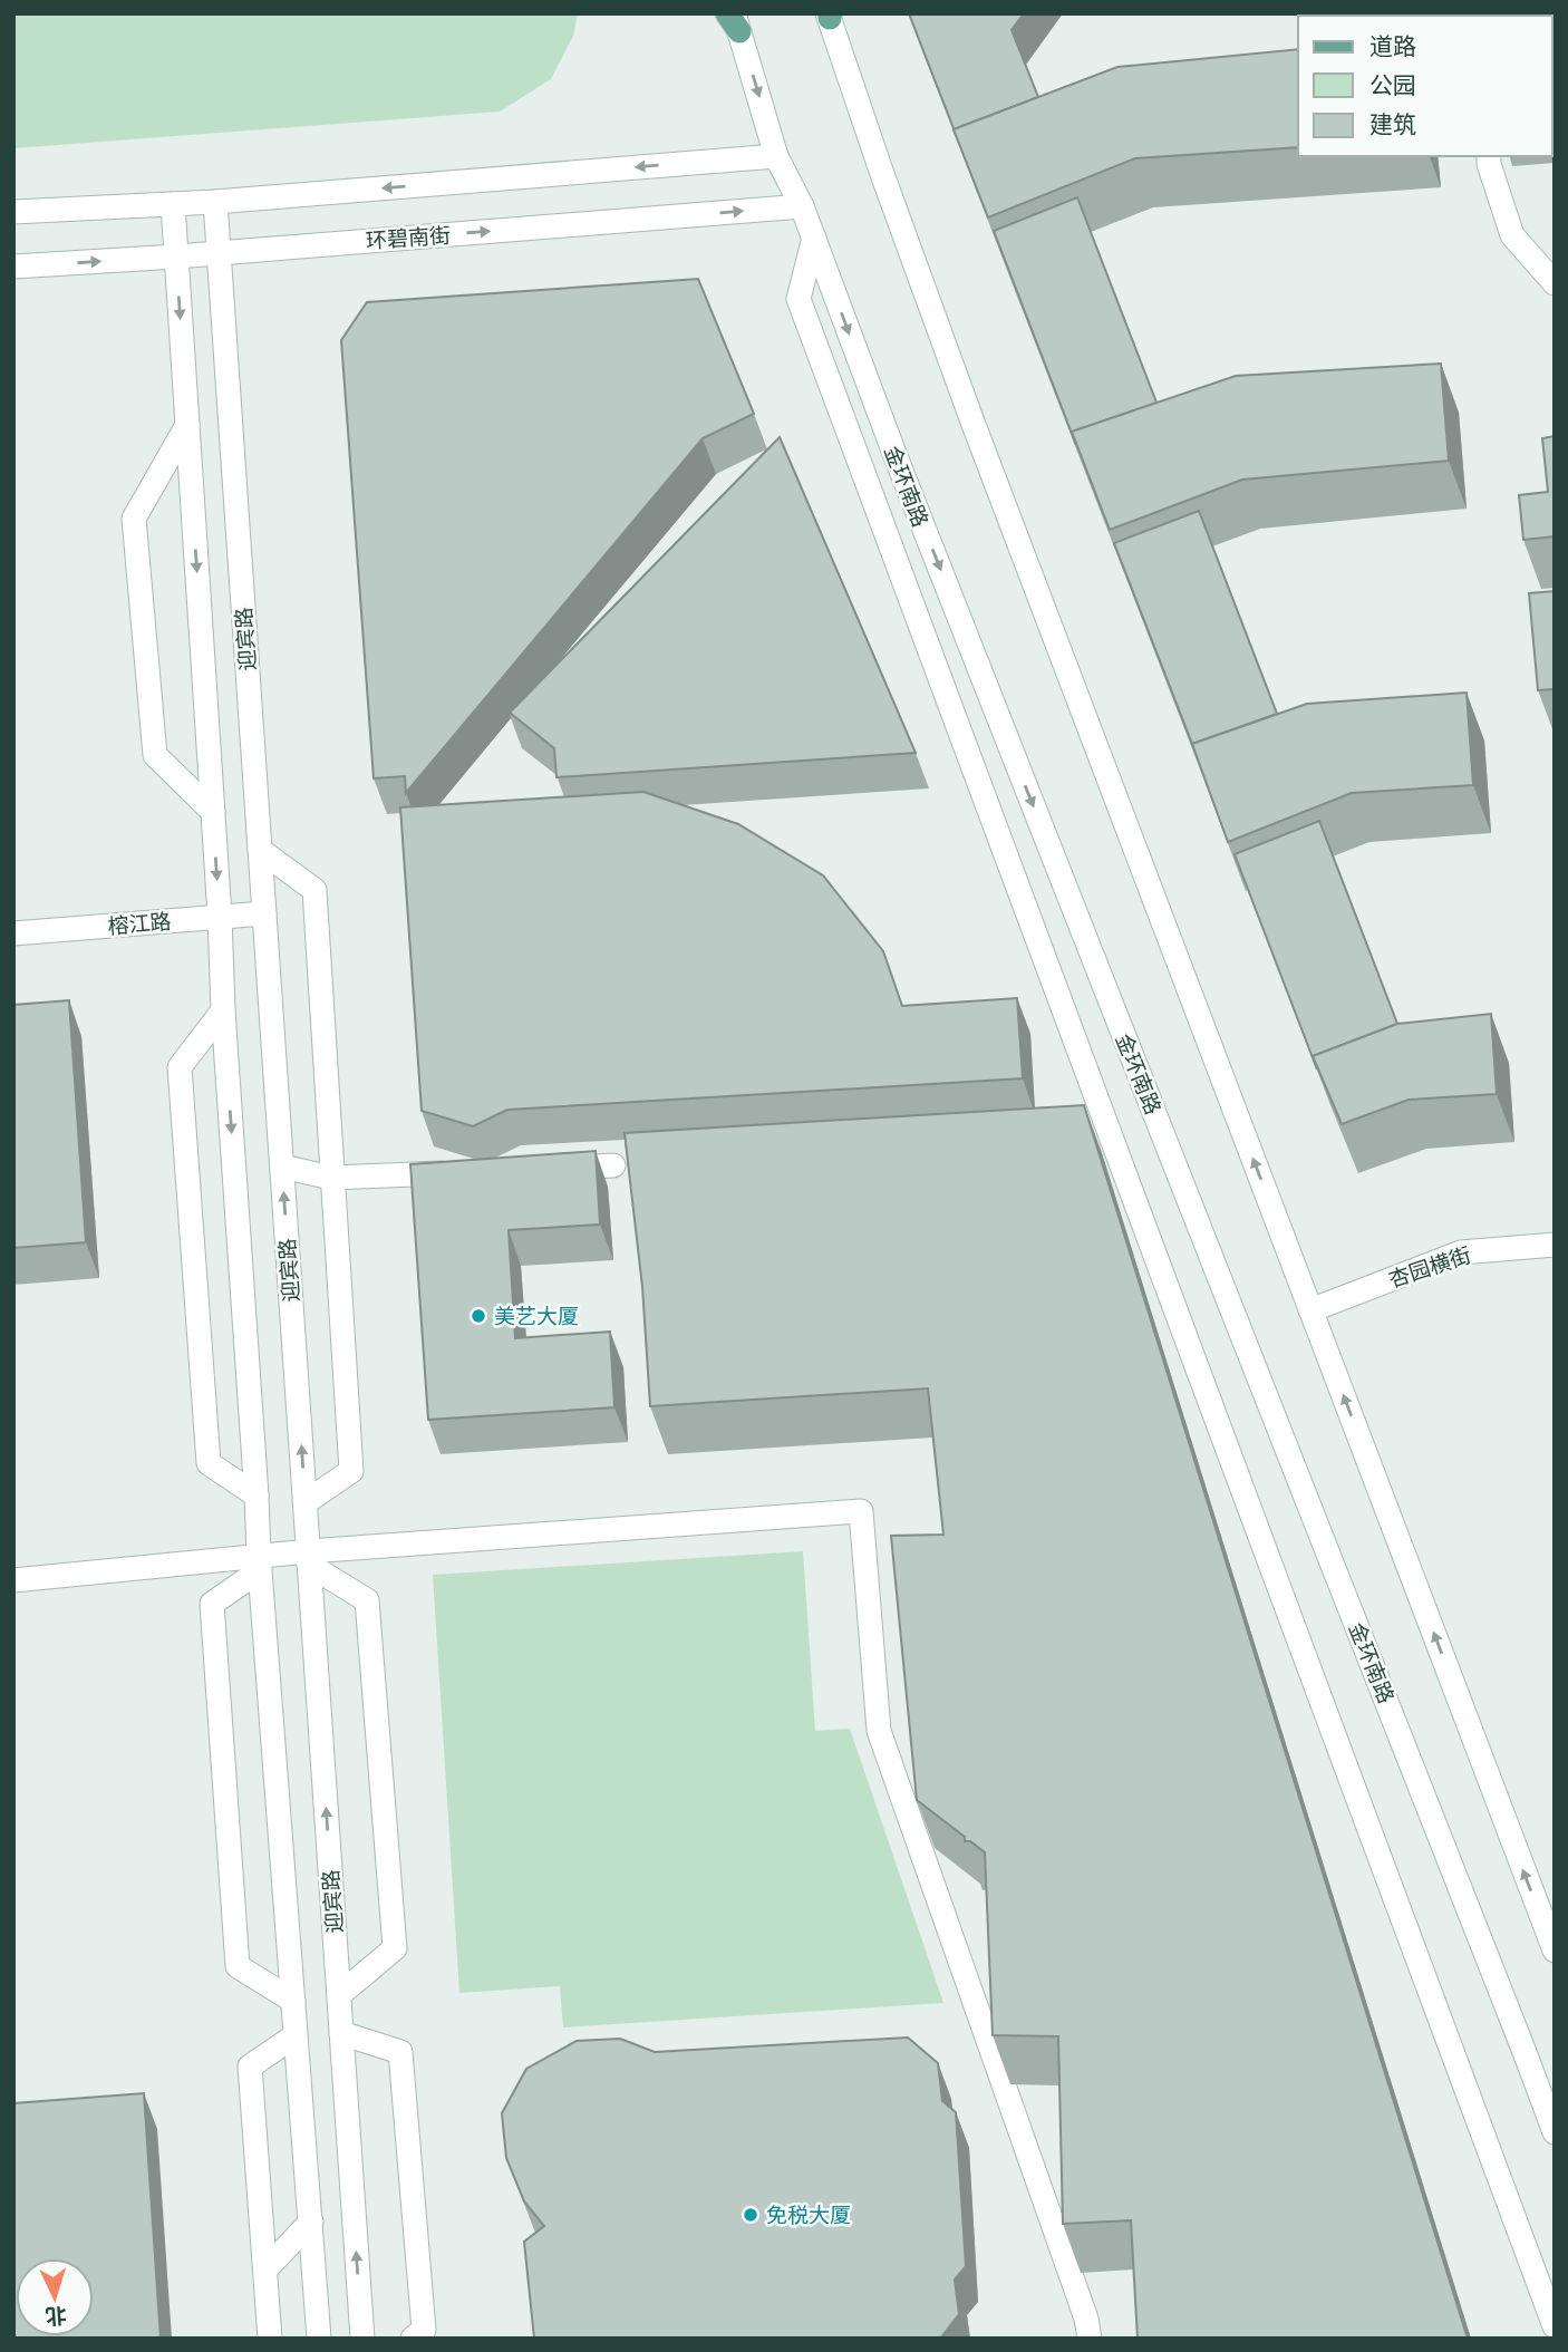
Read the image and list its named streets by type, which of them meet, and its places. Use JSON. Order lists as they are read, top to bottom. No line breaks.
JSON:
{"streets":{"street":["环碧南街","金环南路","迎宾路","榕江路","杏园横街"]},"crossings":[["环碧南街","金环南路"],["环碧南街","迎宾路"],["迎宾路","榕江路"]],"places":["美艺大厦","免税大厦"],"legend":["道路","公园","建筑"],"north":"bottom"}
